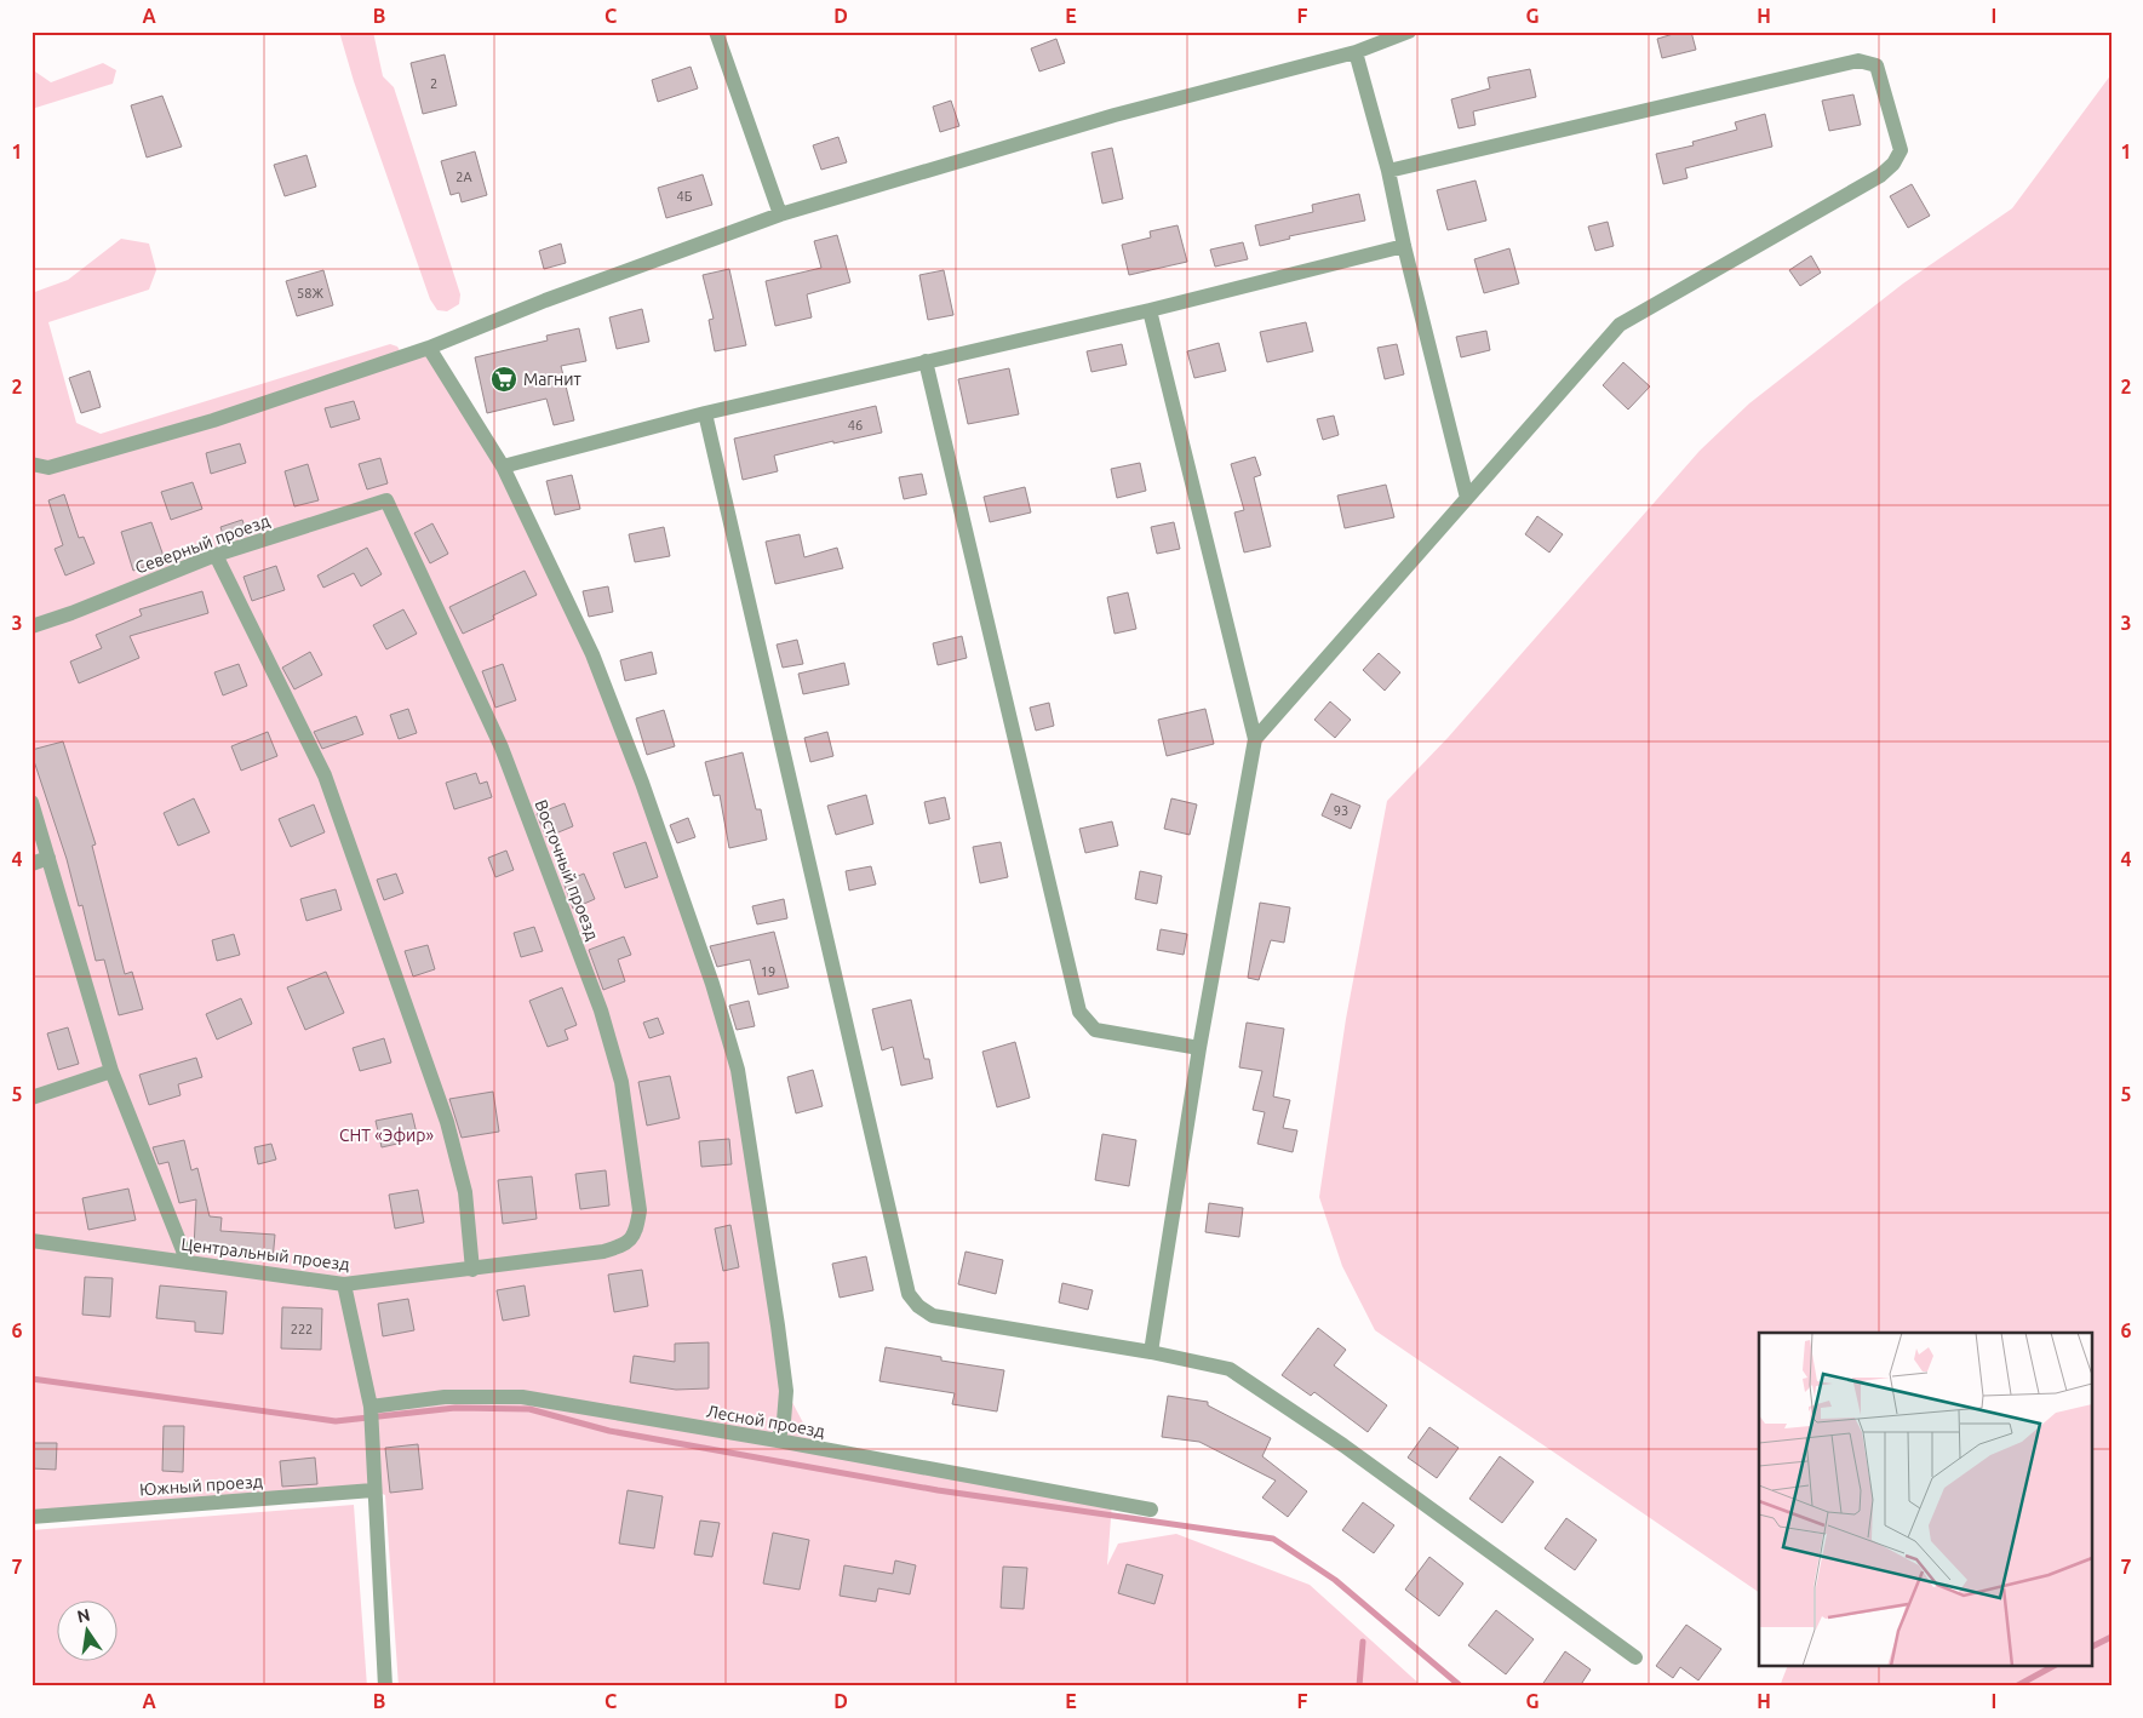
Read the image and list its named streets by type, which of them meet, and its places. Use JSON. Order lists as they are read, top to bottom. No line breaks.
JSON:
{"streets":{"street":["Северный проезд","Восточный проезд","Центральный проезд","Лесной проезд","Южный проезд"]},"crossings":[["Северный проезд","Восточный проезд"],["Восточный проезд","Центральный проезд"]],"parks":["СНТ «Эфир»"],"places":{"supermarket":["Магнит"]},"house_numbers":["2","2А","4Б","58Ж","46","93","19","222"],"north":"top","grid":{"columns":["A","B","C","D","E","F","G","H","I"],"rows":["1","2","3","4","5","6","7"]}}
